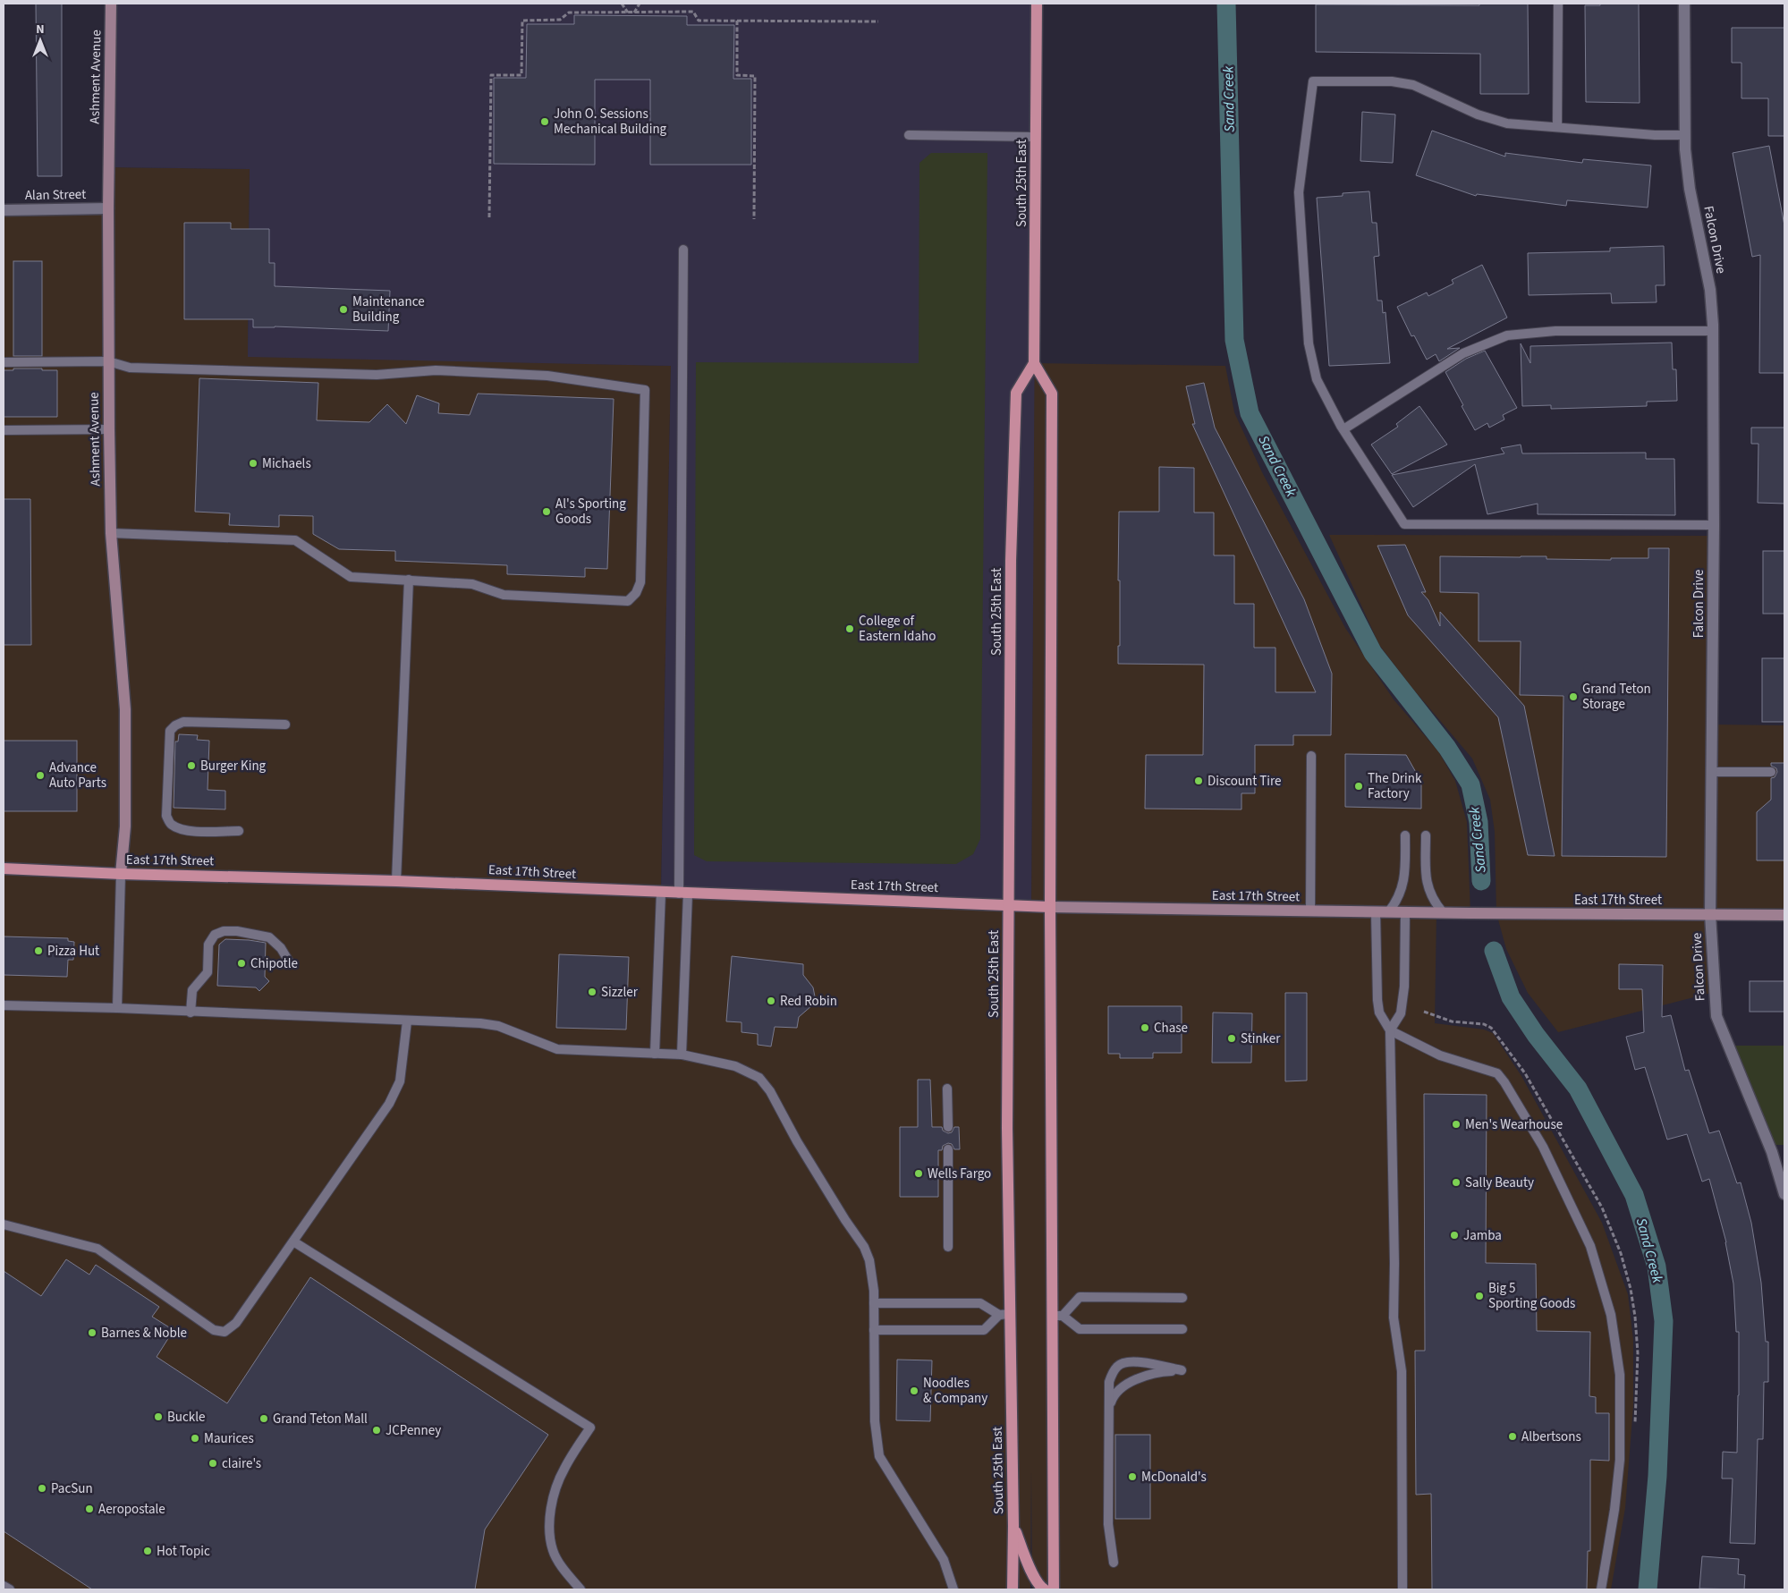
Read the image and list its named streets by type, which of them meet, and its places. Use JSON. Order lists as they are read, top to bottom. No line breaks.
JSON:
{"streets":{"main road":["South 25th East","East 17th Street"],"street":["Ashment Avenue","Alan Street","Falcon Drive"]},"crossings":[["Ashment Avenue","Alan Street"],["Ashment Avenue","East 17th Street"],["South 25th East","East 17th Street"],["Falcon Drive","East 17th Street"]],"water":["Sand Creek"],"places":["John O. Sessions Mechanical Building","Maintenance Building","Michaels","Al's Sporting Goods","College of Eastern Idaho","Grand Teton Storage","Burger King","Advance Auto Parts","Discount Tire","The Drink Factory","Pizza Hut","Chipotle","Sizzler","Red Robin","Chase","Stinker","Men's Wearhouse","Wells Fargo","Sally Beauty","Jamba","Big 5 Sporting Goods","Barnes & Noble","Noodles & Company","Buckle","Grand Teton Mall","JCPenney","Albertsons","Maurices","claire's","McDonald's","PacSun","Aeropostale","Hot Topic"],"north":"top"}
